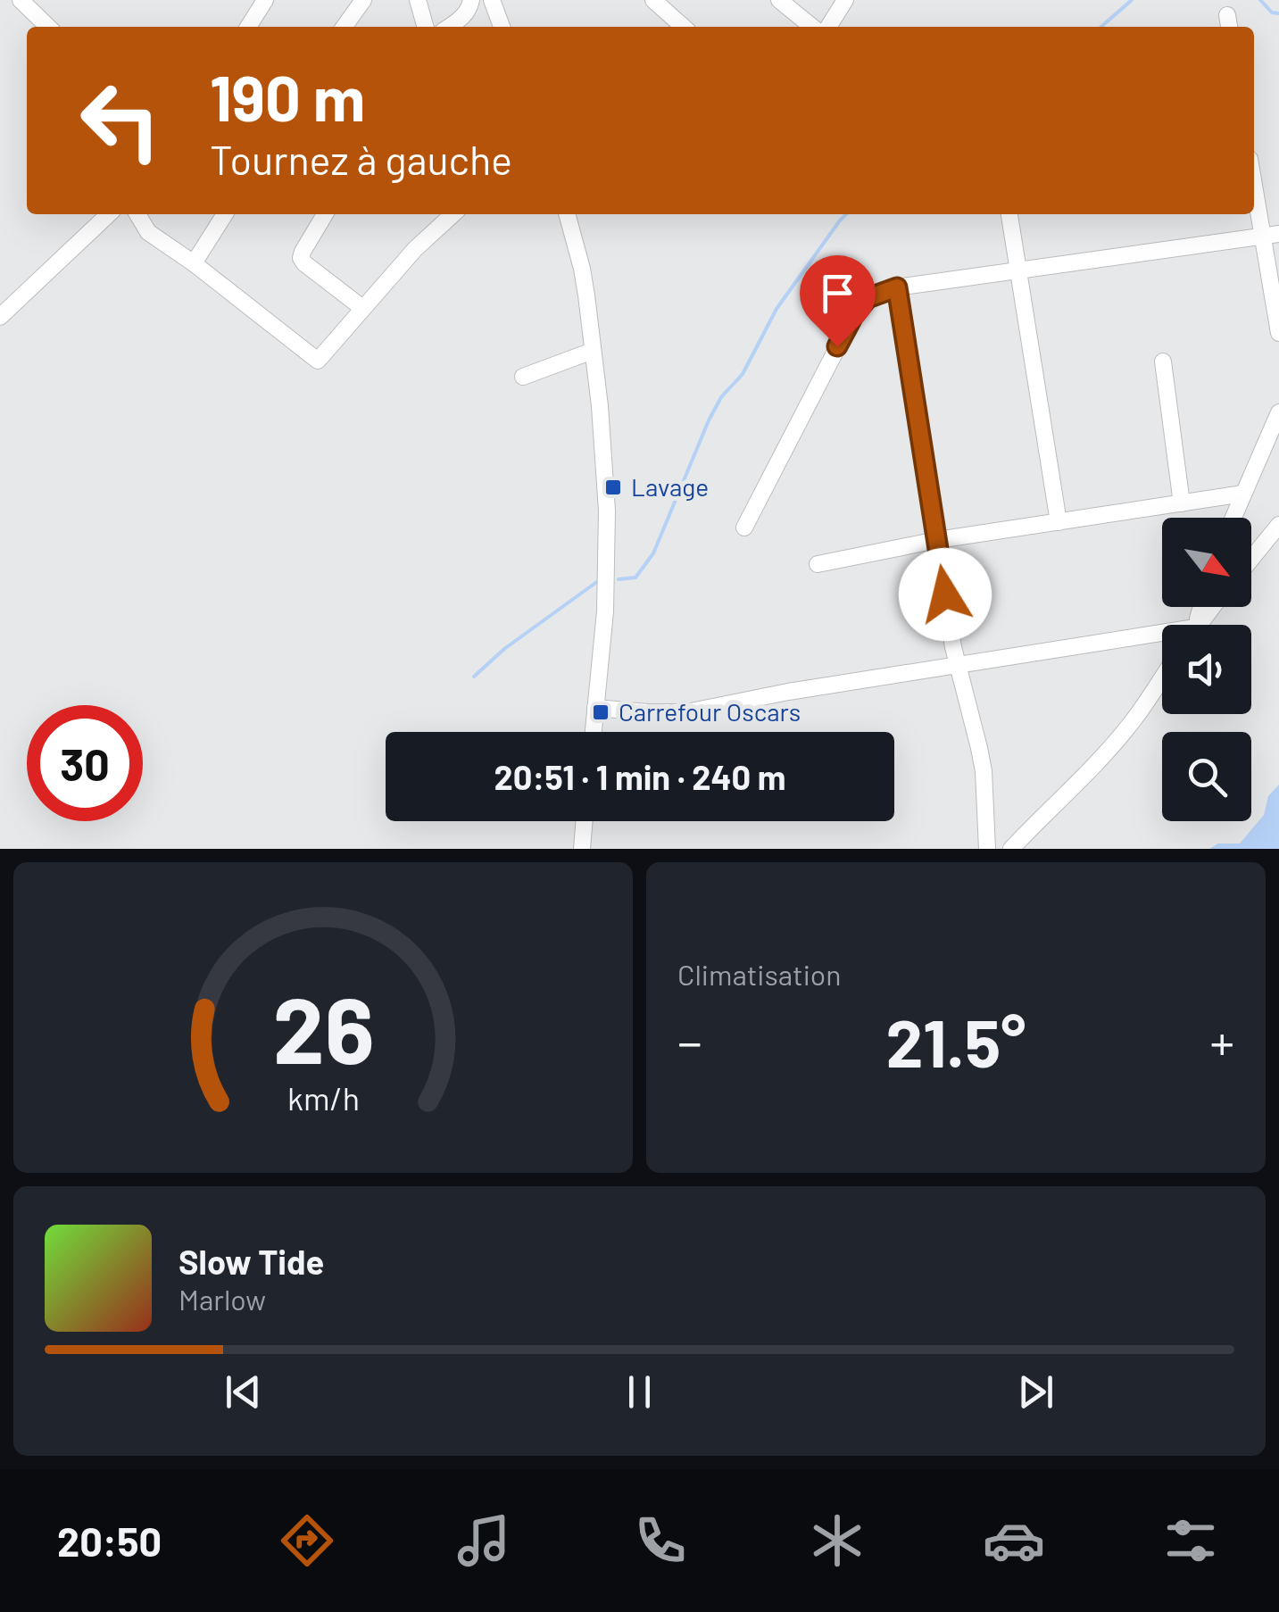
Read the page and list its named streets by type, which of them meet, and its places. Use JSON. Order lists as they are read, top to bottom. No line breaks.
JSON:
{"places":{"transit":["Lavage","Carrefour Oscars"]},"north":"bottom right","page":{"turn":["190 m","Tournez à gauche"],"limit":"30","trip":"20:51 · 1 min · 240 m","tile":"Climatisation","heat":["−","21.5°","+"],"song":["Slow Tide","Marlow"],"tabs":"20:50","gauge":["26","km/h"]}}
